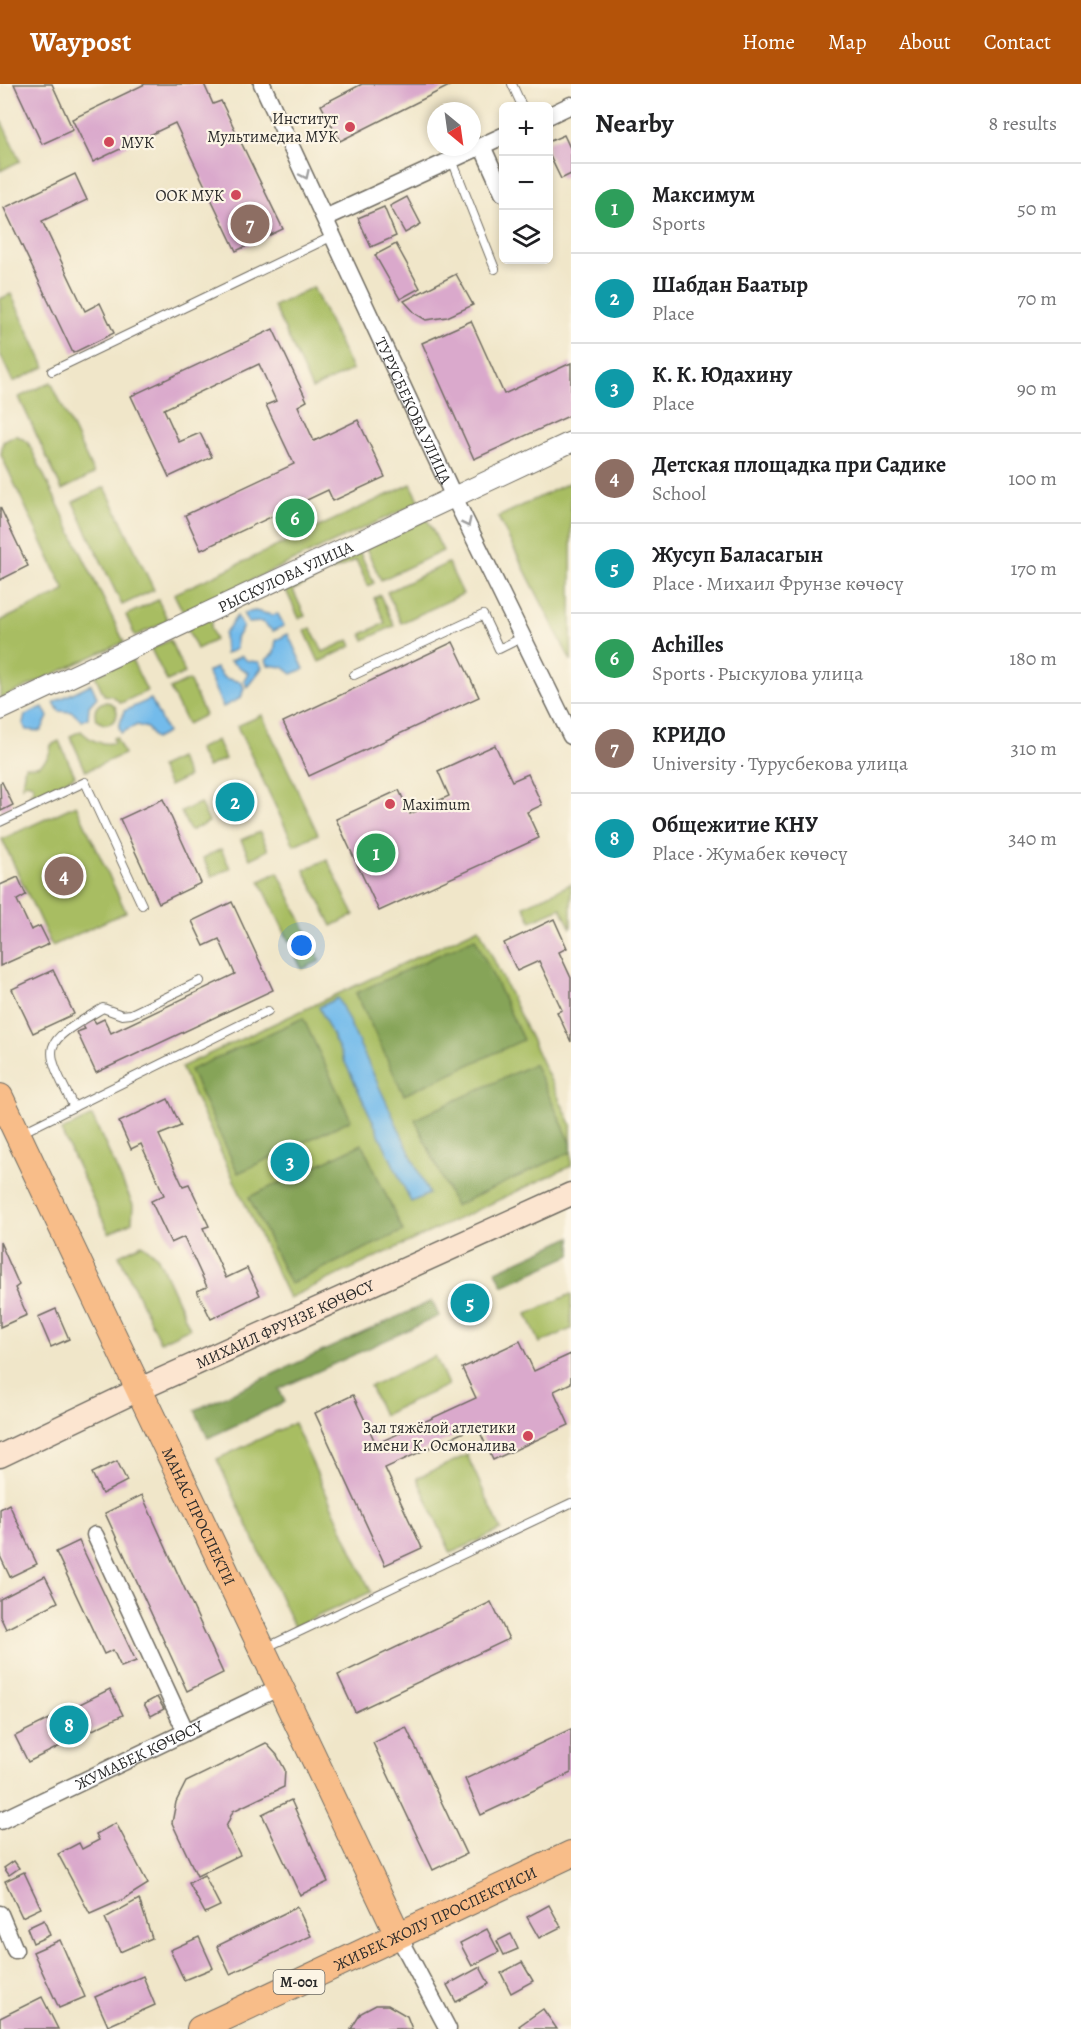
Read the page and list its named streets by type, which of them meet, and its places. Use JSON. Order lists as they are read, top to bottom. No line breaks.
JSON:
{"streets":{"main road":["МИХАИЛ ФРУНЗЕ КӨЧӨСҮ","МАНАС ПРОСПЕКТИ","ЖИБЕК ЖОЛУ ПРОСПЕКТИСИ","М-001"],"street":["ТУРУСБЕКОВА УЛИЦА","РЫСКУЛОВА УЛИЦА","ЖУМАБЕК КӨЧӨСҮ"]},"crossings":[["ТУРУСБЕКОВА УЛИЦА","РЫСКУЛОВА УЛИЦА"],["МИХАИЛ ФРУНЗЕ КӨЧӨСҮ","МАНАС ПРОСПЕКТИ"],["МАНАС ПРОСПЕКТИ","ЖУМАБЕК КӨЧӨСҮ"],["МАНАС ПРОСПЕКТИ","ЖИБЕК ЖОЛУ ПРОСПЕКТИСИ"]],"one_way":["ТУРУСБЕКОВА УЛИЦА"],"places":["Институт Мультимедиа МУК","МУК","ООК МУК","Maximum","Зал тяжёлой атлетики имени К. Осмоналива"],"north":"bottom right","page":{"header":"Waypost","nav":["Home","Map","About","Contact"],"heading":["Nearby","8 results"],"map_buttons":["+","−"],"list":[{"mark":"1","name":"Максимум","note":"Sports","value":"50 m"},{"mark":"2","name":"Шабдан Баатыр","note":"Place","value":"70 m"},{"mark":"3","name":"К. К. Юдахину","note":"Place","value":"90 m"},{"mark":"4","name":"Детская площадка при Садике","note":"School","value":"100 m"},{"mark":"5","name":"Жусуп Баласагын","note":"Place · Михаил Фрунзе көчөсү","value":"170 m"},{"mark":"6","name":"Achilles","note":"Sports · Рыскулова улица","value":"180 m"},{"mark":"7","name":"КРИДО","note":"University · Турусбекова улица","value":"310 m"},{"mark":"8","name":"Общежитие КНУ","note":"Place · Жумабек көчөсү","value":"340 m"}],"pins":["7","6","2","1","4","3","5","8"]}}
